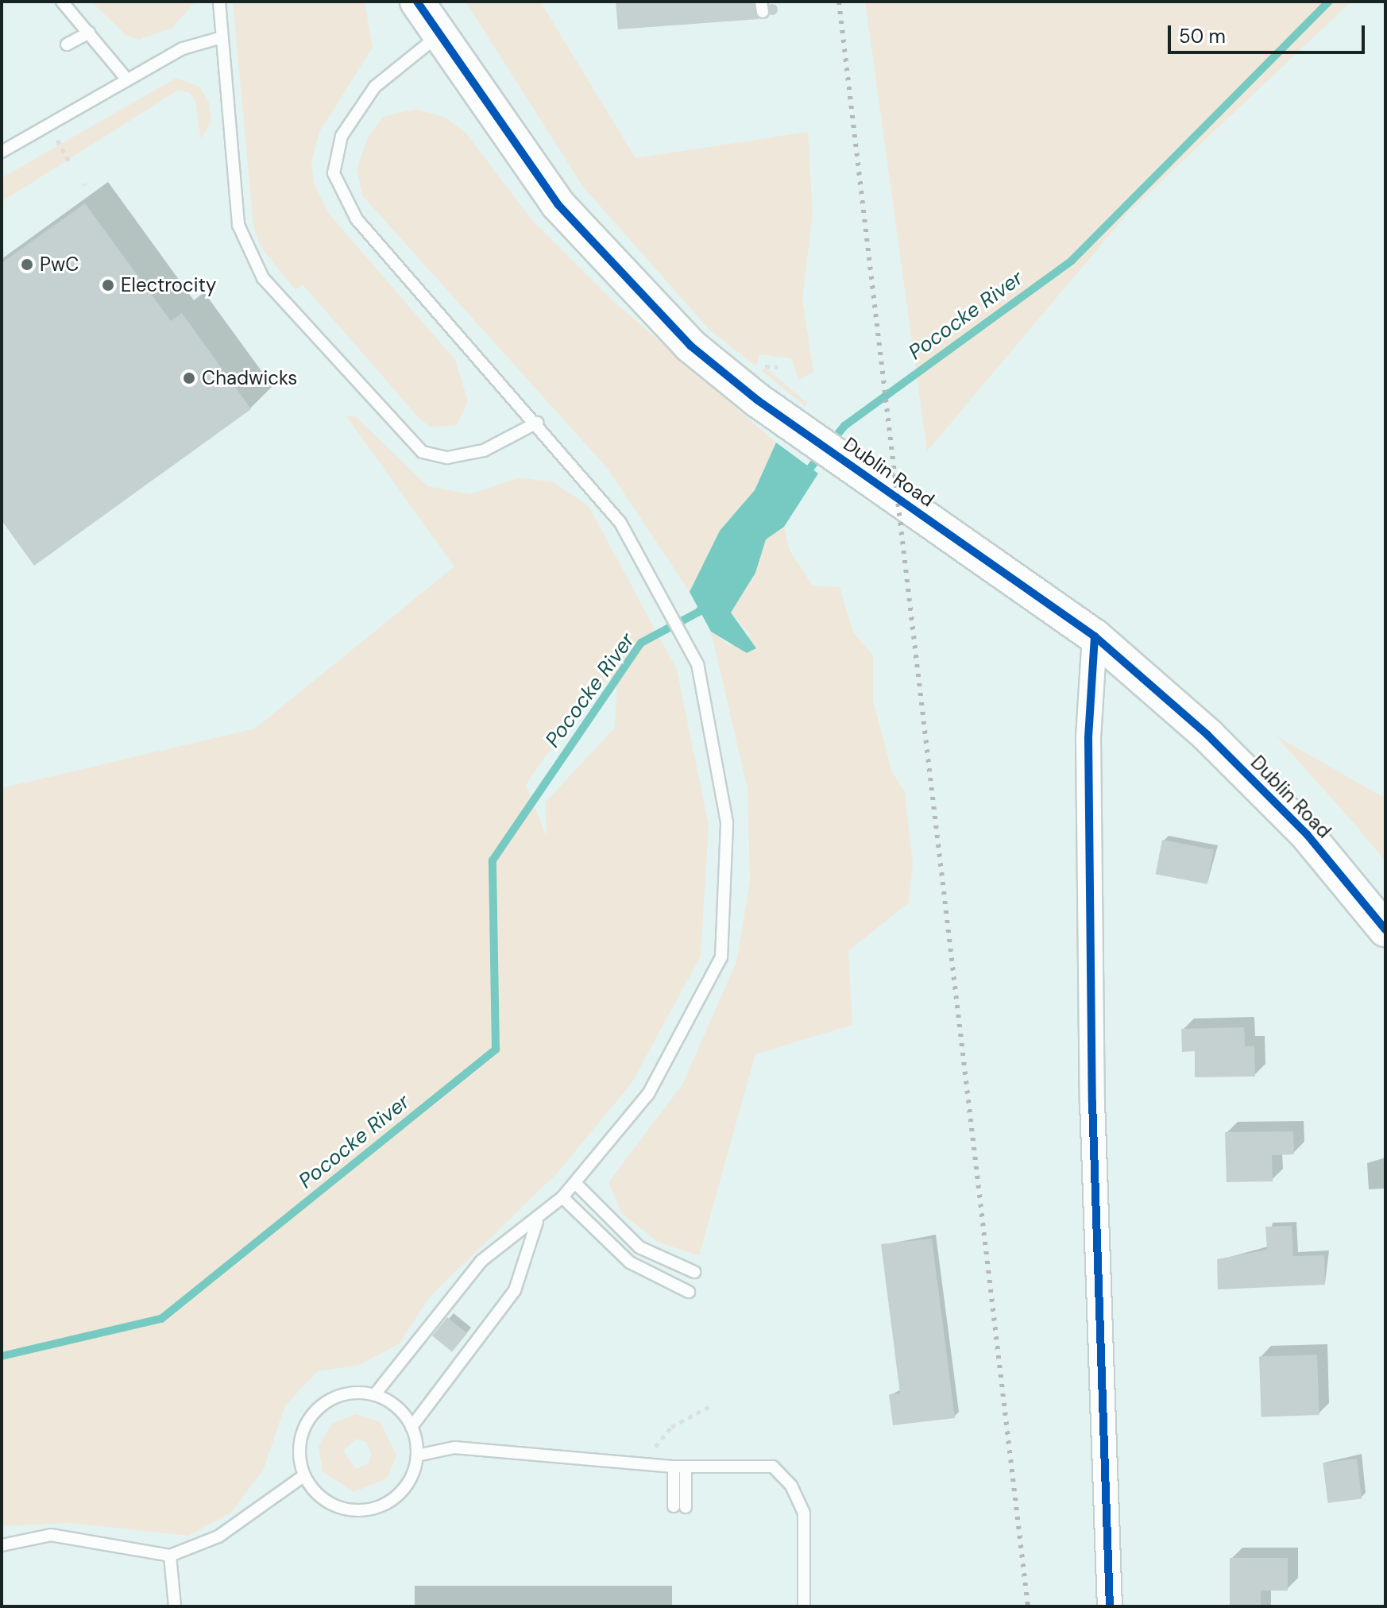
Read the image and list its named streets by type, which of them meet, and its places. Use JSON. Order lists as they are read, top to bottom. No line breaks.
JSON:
{"streets":{"main road":["Dublin Road"]},"water":["Pococke River"],"places":["PwC","Electrocity","Chadwicks"],"scale_bar":"50 m"}
